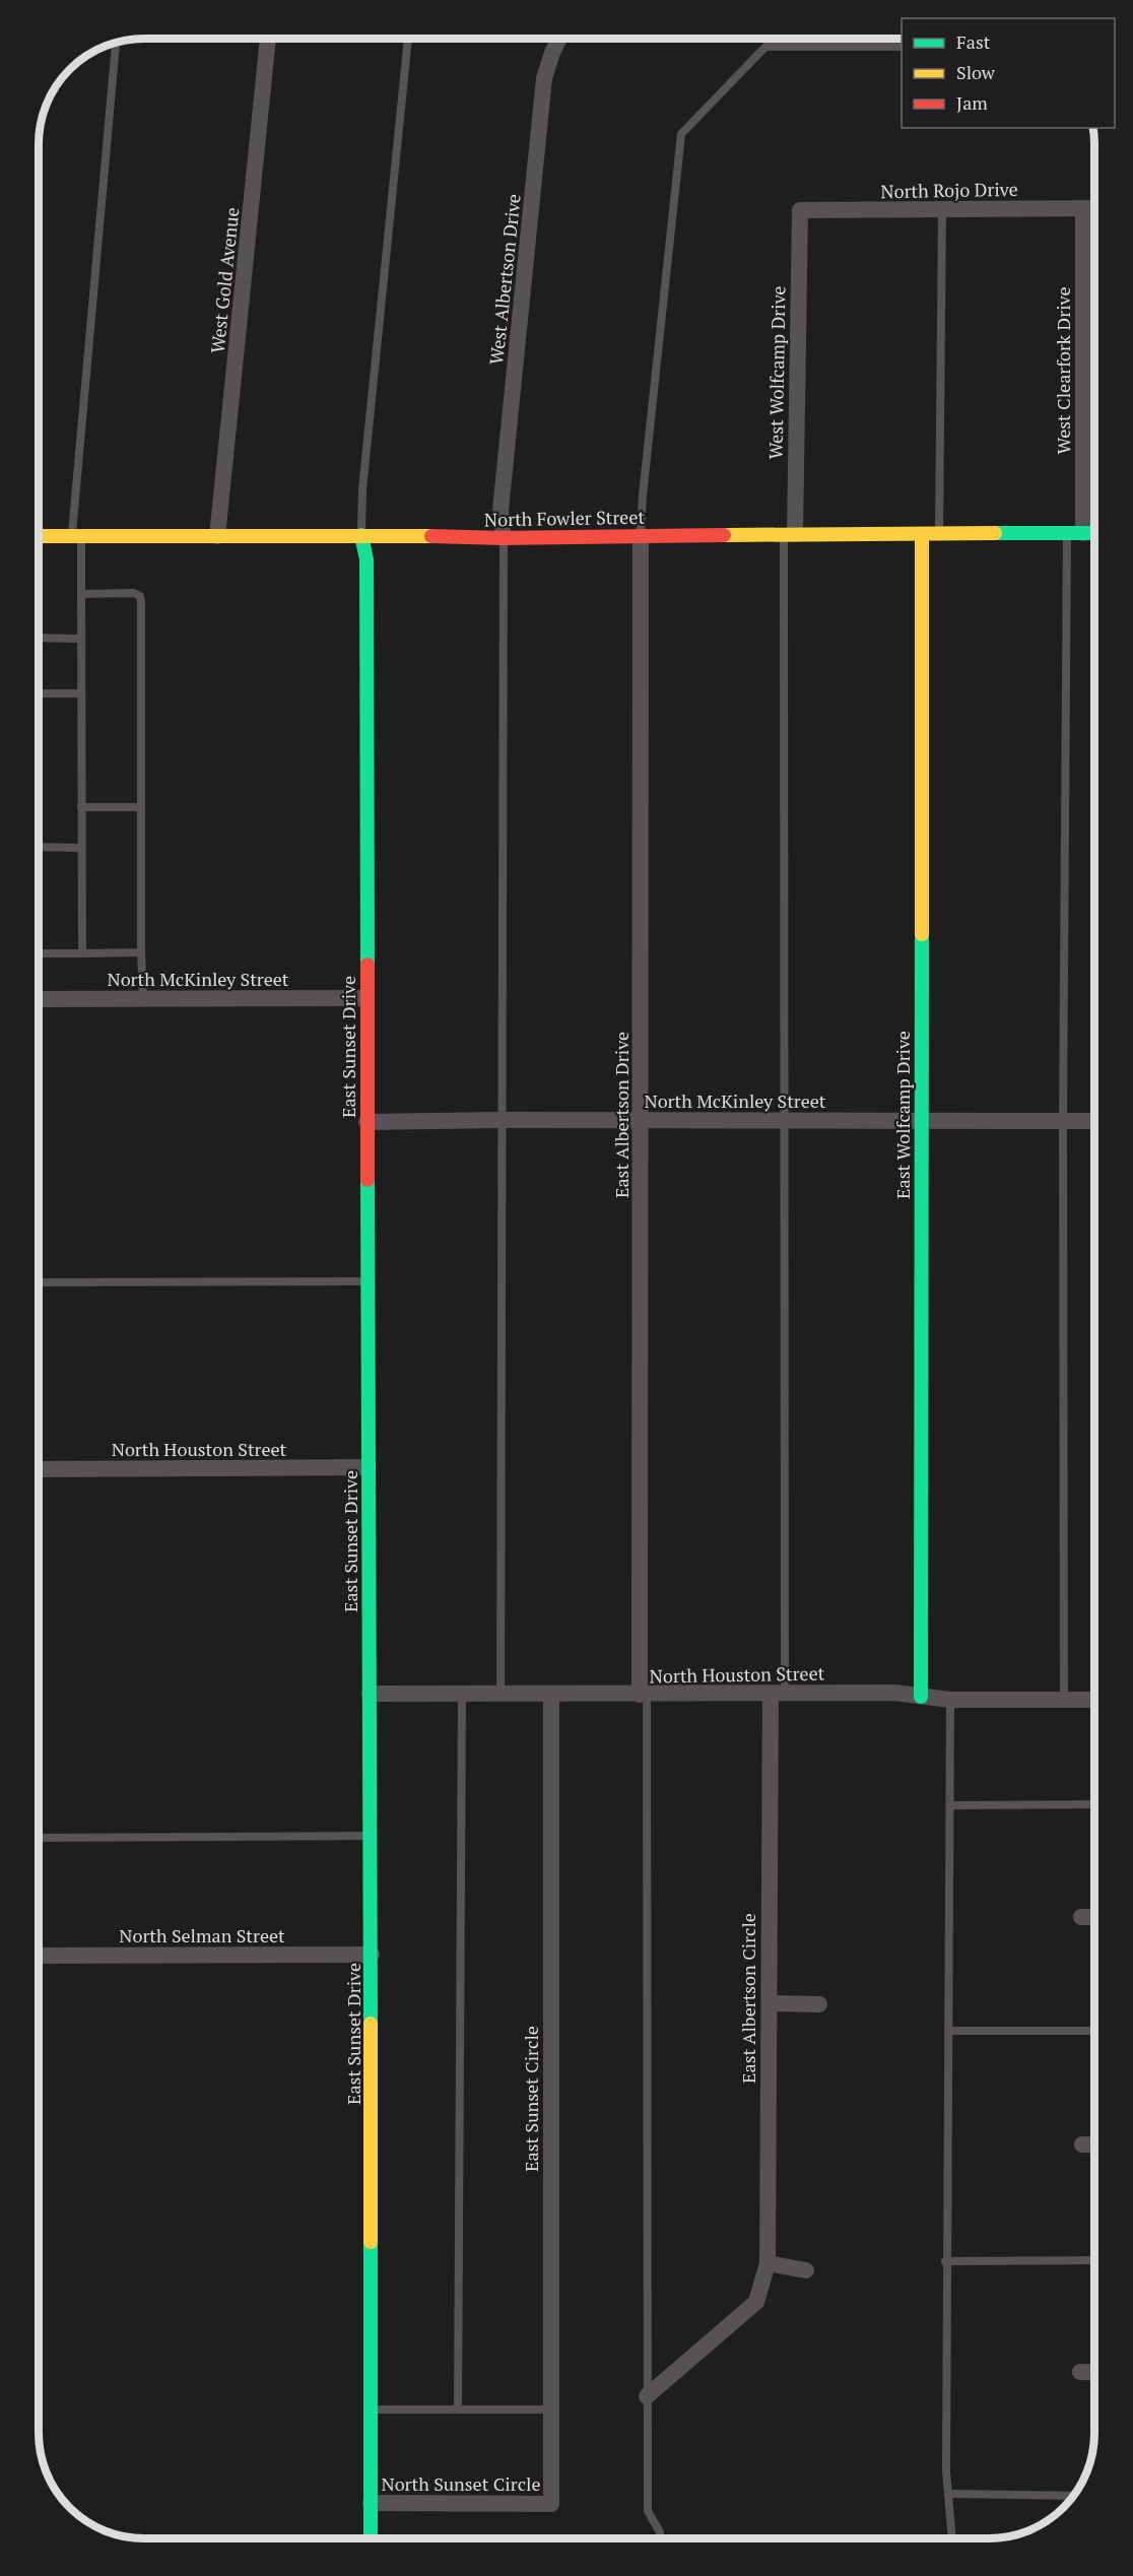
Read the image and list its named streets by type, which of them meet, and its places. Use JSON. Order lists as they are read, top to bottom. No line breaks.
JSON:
{"streets":{"street":["North Rojo Drive","West Albertson Drive","West Gold Avenue","West Clearfork Drive","West Wolfcamp Drive","North Fowler Street","North McKinley Street","East Sunset Drive","East Albertson Drive","East Wolfcamp Drive","North Houston Street","North Selman Street","East Albertson Circle","East Sunset Circle","North Sunset Circle"]},"crossings":[["North Rojo Drive","West Clearfork Drive"],["North Rojo Drive","West Wolfcamp Drive"],["West Albertson Drive","North Fowler Street"],["West Gold Avenue","North Fowler Street"],["West Clearfork Drive","North Fowler Street"],["West Wolfcamp Drive","North Fowler Street"],["North Fowler Street","East Sunset Drive"],["North Fowler Street","East Albertson Drive"],["North Fowler Street","East Wolfcamp Drive"],["North McKinley Street","East Sunset Drive"],["North McKinley Street","East Albertson Drive"],["North McKinley Street","East Wolfcamp Drive"],["East Sunset Drive","North Houston Street"],["East Sunset Drive","North Selman Street"],["East Sunset Drive","North Sunset Circle"],["East Albertson Drive","North Houston Street"],["East Wolfcamp Drive","North Houston Street"],["North Houston Street","East Albertson Circle"],["North Houston Street","East Sunset Circle"],["East Sunset Circle","North Sunset Circle"]],"legend":["Fast","Slow","Jam"]}
